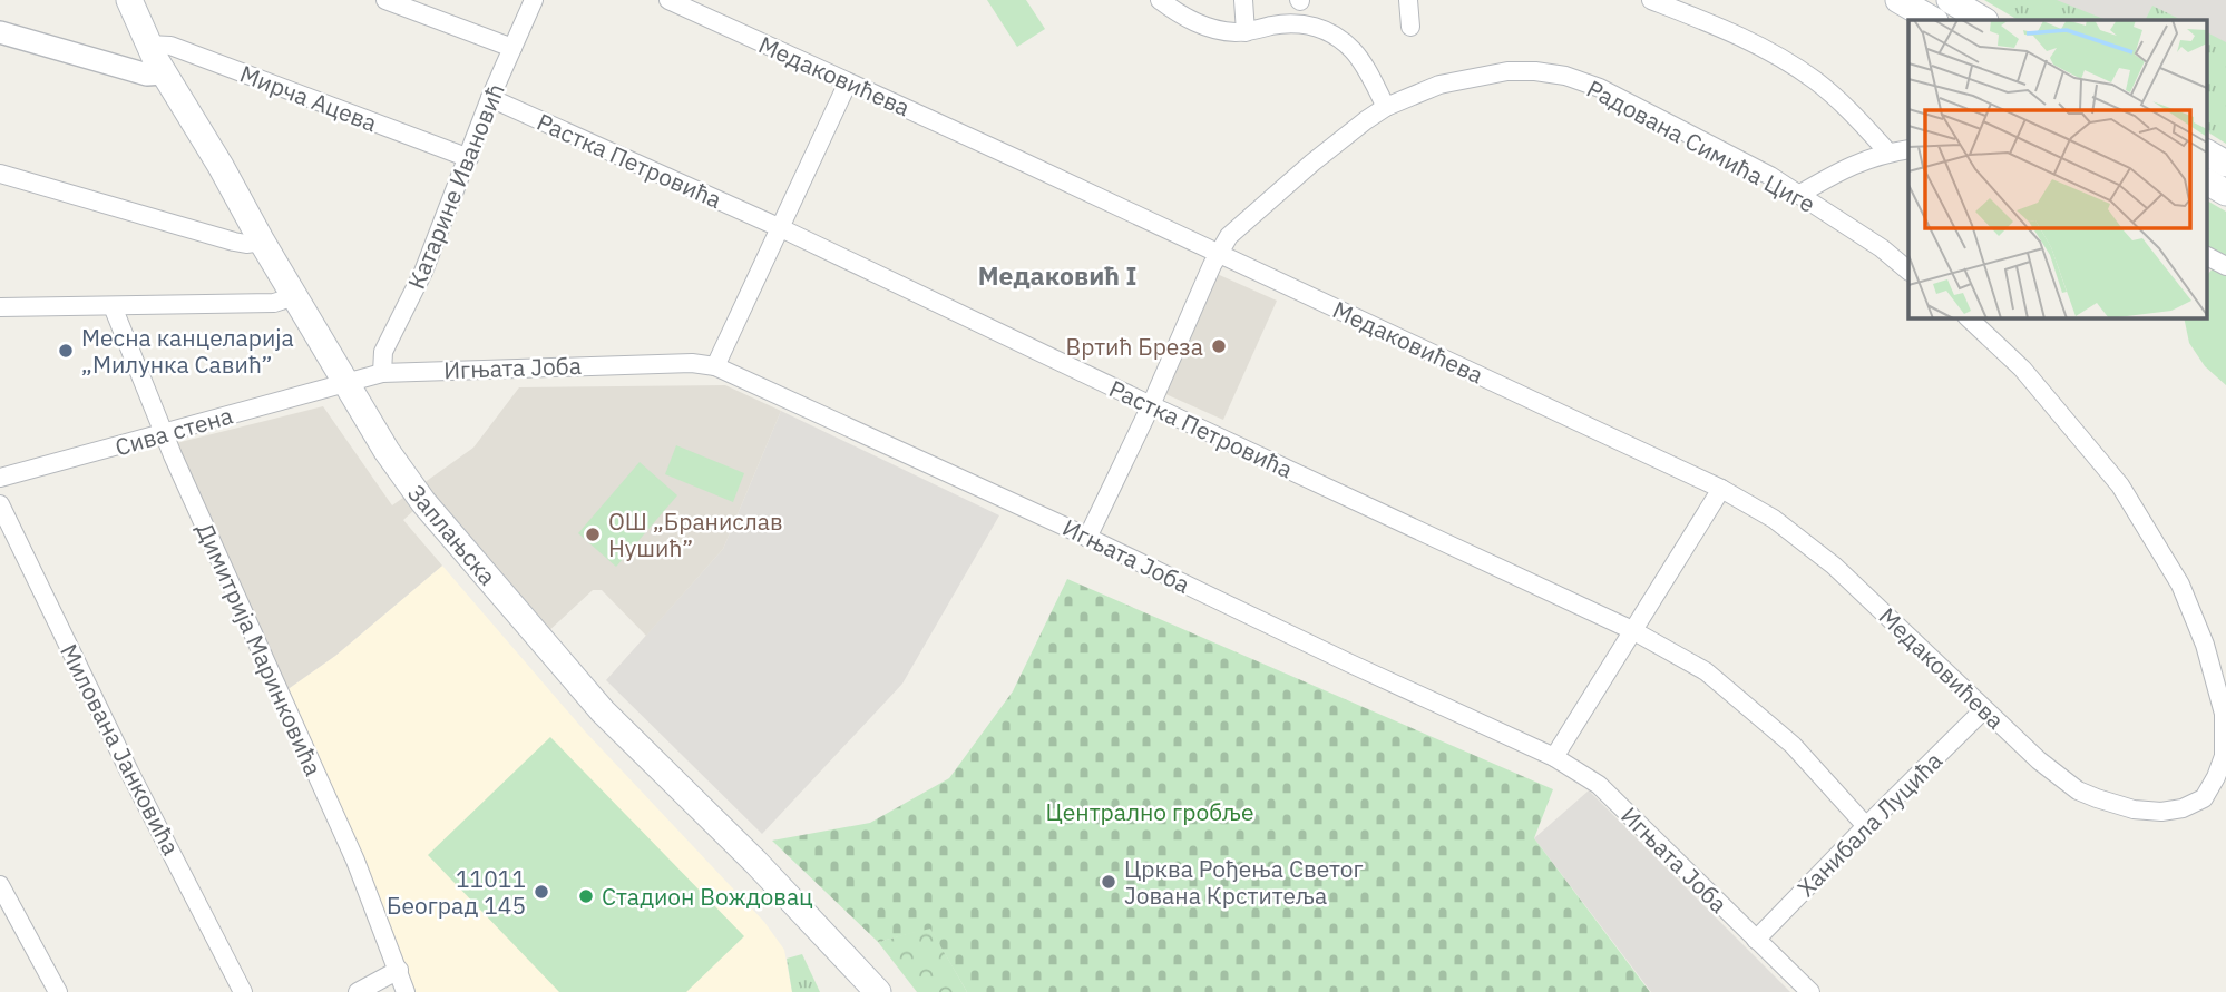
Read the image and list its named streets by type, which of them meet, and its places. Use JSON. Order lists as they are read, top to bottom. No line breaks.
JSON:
{"streets":{"main road":["Заплањска"],"street":["Медаковићева","Мирча Ацева","Радована Симића Циге","Растка Петровића","Катарине Ивановић","Игњата Јоба","Сива стена","Димитрија Маринковића","Милована Јанковића","Ханибала Луцића"]},"crossings":[["Медаковићева","Радована Симића Циге"],["Медаковићева","Ханибала Луцића"],["Мирча Ацева","Катарине Ивановић"],["Мирча Ацева","Заплањска"],["Радована Симића Циге","Растка Петровића"],["Радована Симића Циге","Игњата Јоба"],["Растка Петровића","Катарине Ивановић"],["Растка Петровића","Ханибала Луцића"],["Катарине Ивановић","Игњата Јоба"],["Игњата Јоба","Сива стена"],["Игњата Јоба","Заплањска"],["Игњата Јоба","Ханибала Луцића"],["Сива стена","Заплањска"],["Сива стена","Димитрија Маринковића"]],"districts":["Медаковић I"],"parks":["Централно гробље"],"places":["Вртић Бреза","Месна канцеларија „Милунка Савић”","ОШ „Бранислав Нушић”","Црква Рођења Светог Јована Крститеља","11011 Београд 145","Стадион Вождовац"]}
